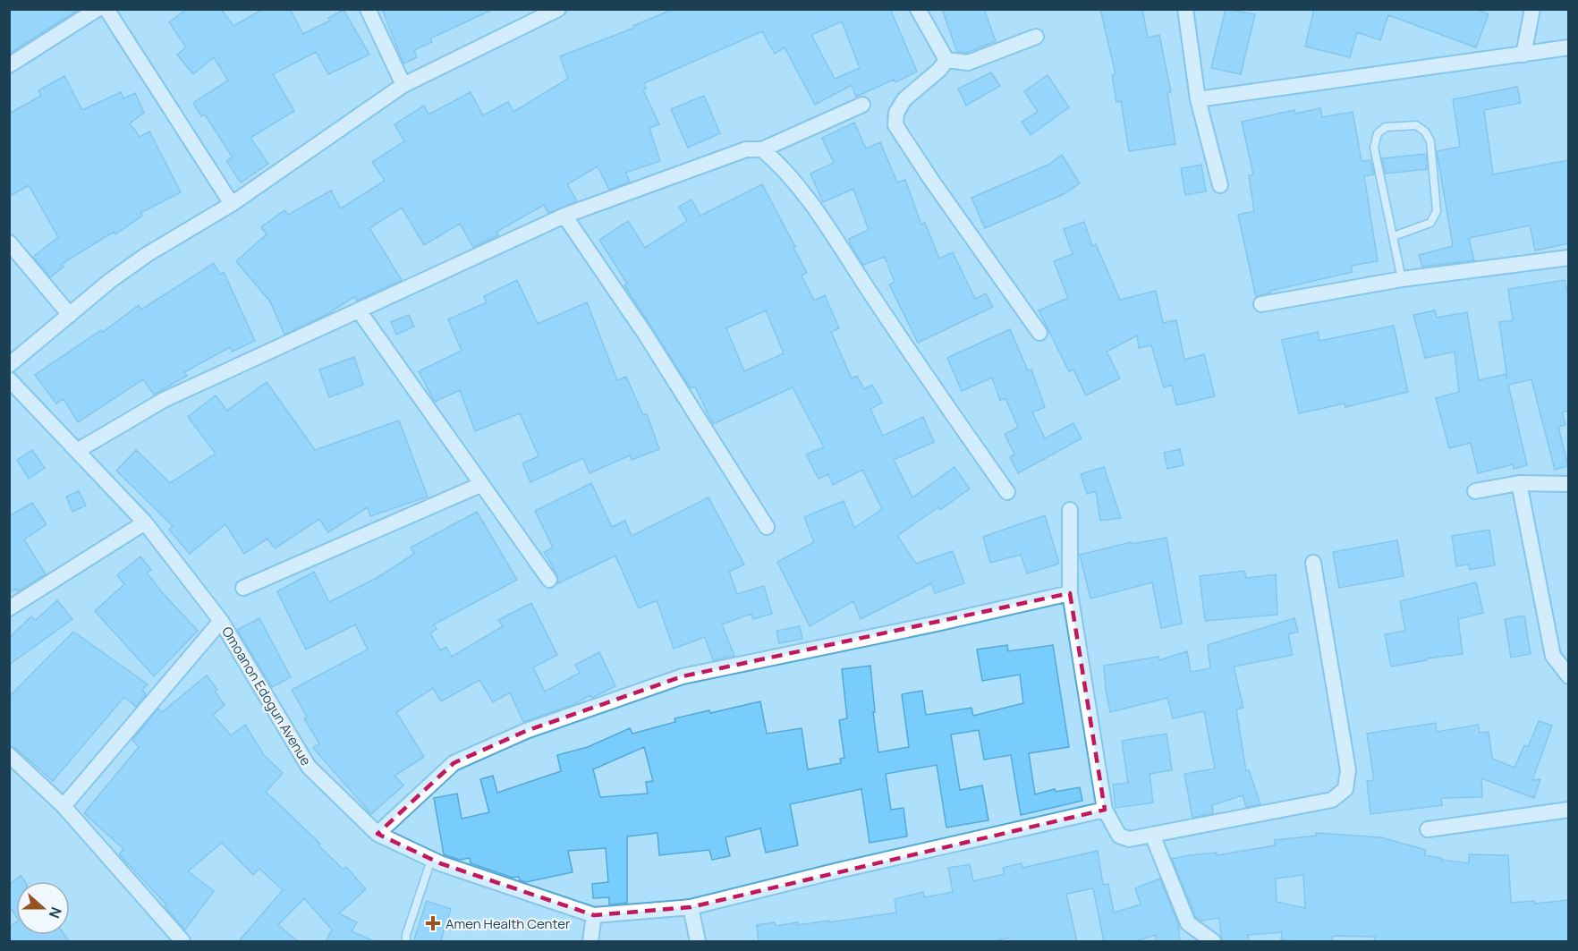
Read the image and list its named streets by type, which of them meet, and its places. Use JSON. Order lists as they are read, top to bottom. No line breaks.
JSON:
{"streets":{"street":["Omoanon Edogun Avenue"]},"places":{"health":["Amen Health Center"]},"north":"right"}
